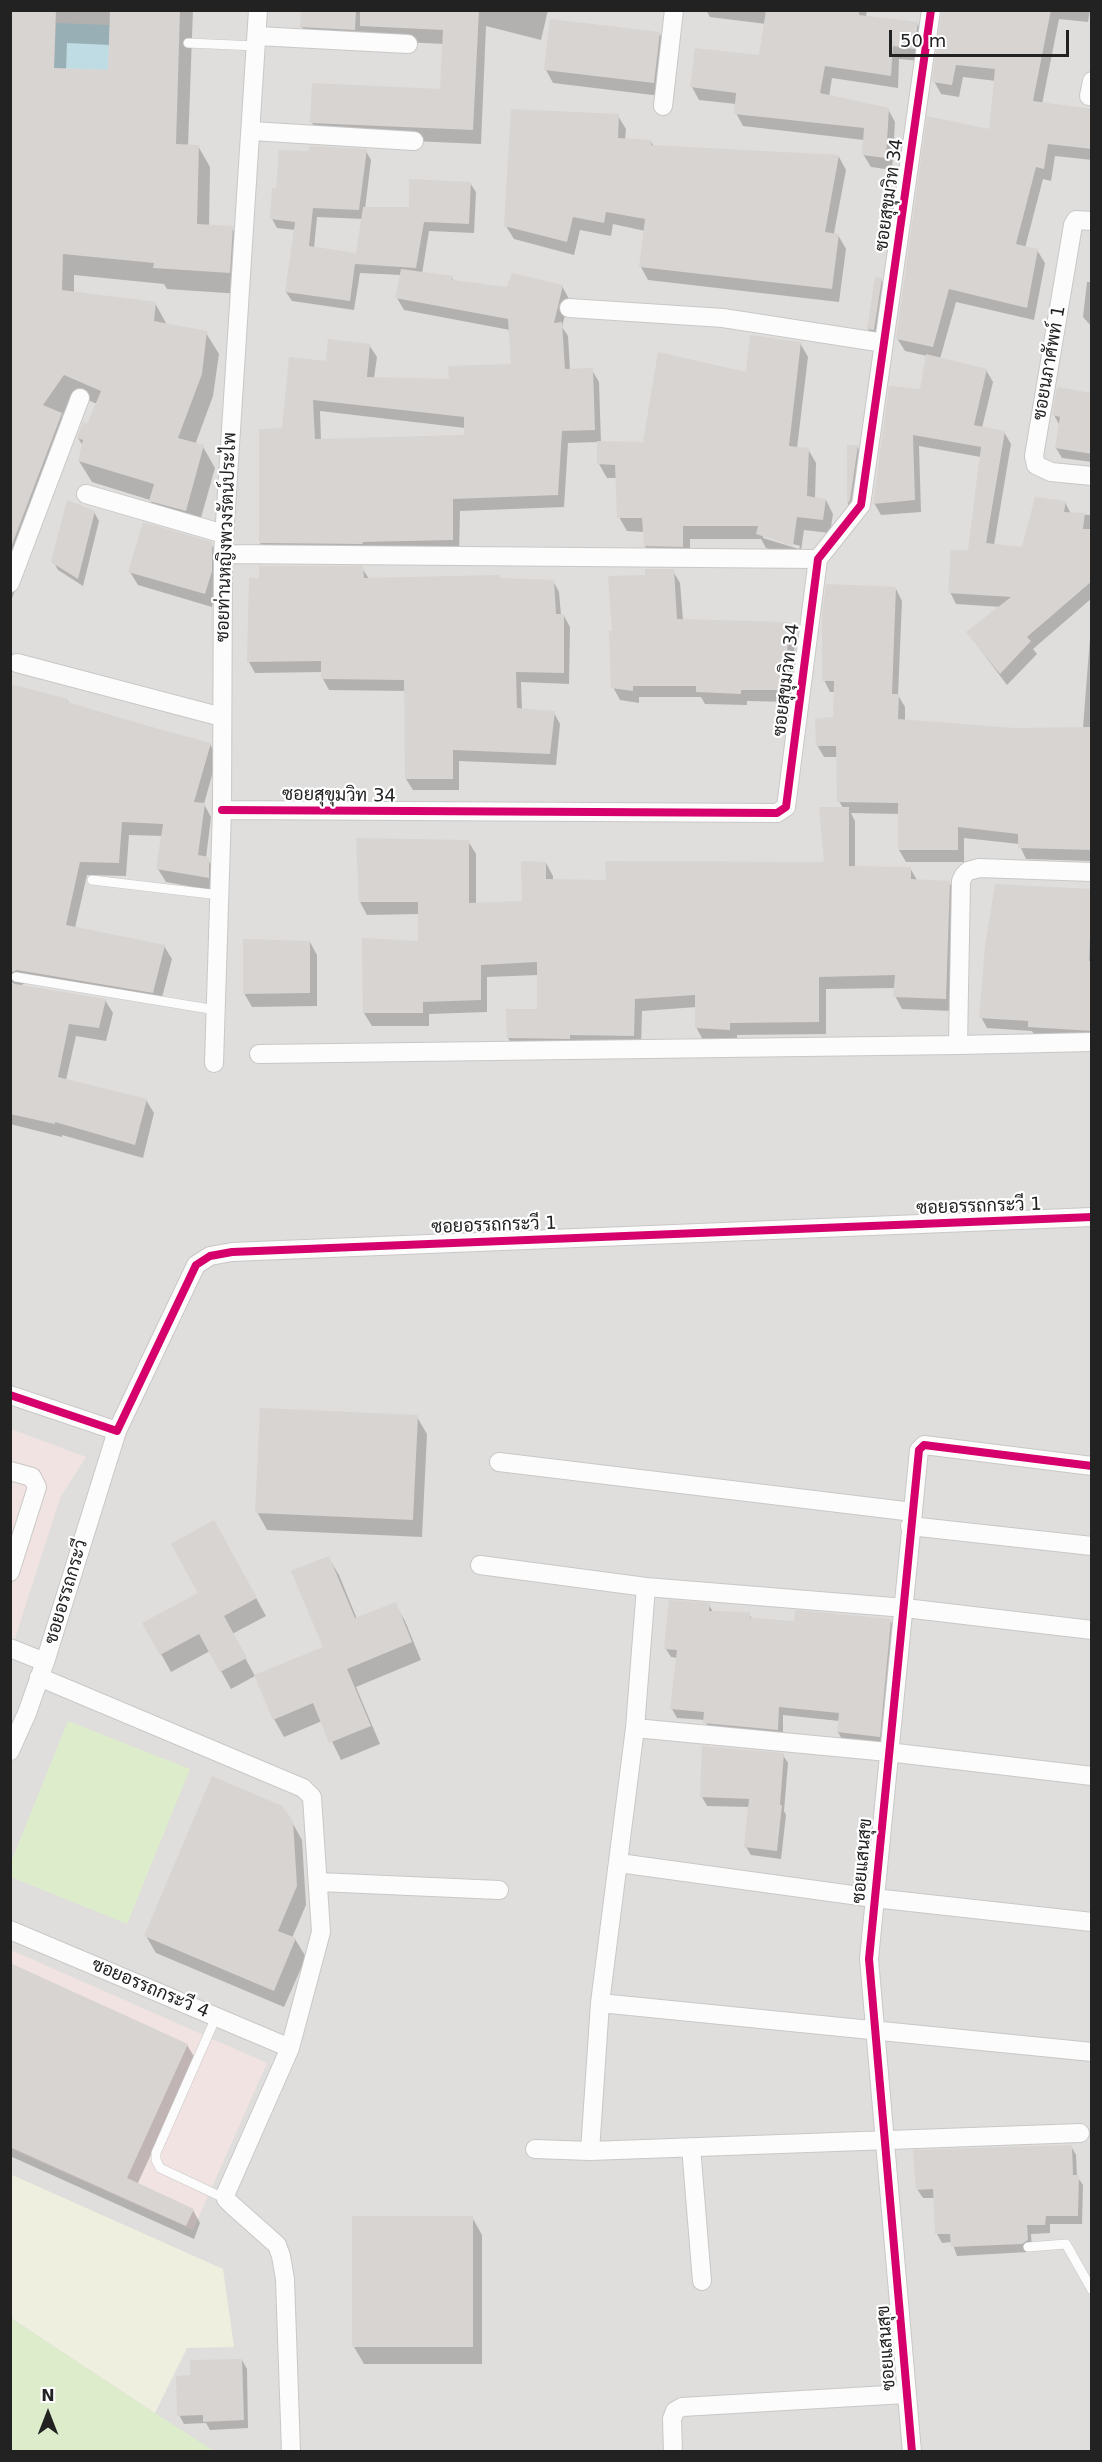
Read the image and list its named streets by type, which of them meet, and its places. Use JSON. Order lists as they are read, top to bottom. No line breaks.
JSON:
{"streets":{"street":["ซอยสุขุมวิท 34","ซอยนภาศัพท์ 1","ซอยท่านหญิงพวงรัตน์ประไพ","ซอยอรรถกระวี 1","ซอยอรรถกระวี","ซอยแสนสุข","ซอยอรรถกระวี 4"]},"crossings":[["ซอยสุขุมวิท 34","ซอยท่านหญิงพวงรัตน์ประไพ"],["ซอยอรรถกระวี 1","ซอยอรรถกระวี"]],"scale_bar":"50 m","north":"top"}
